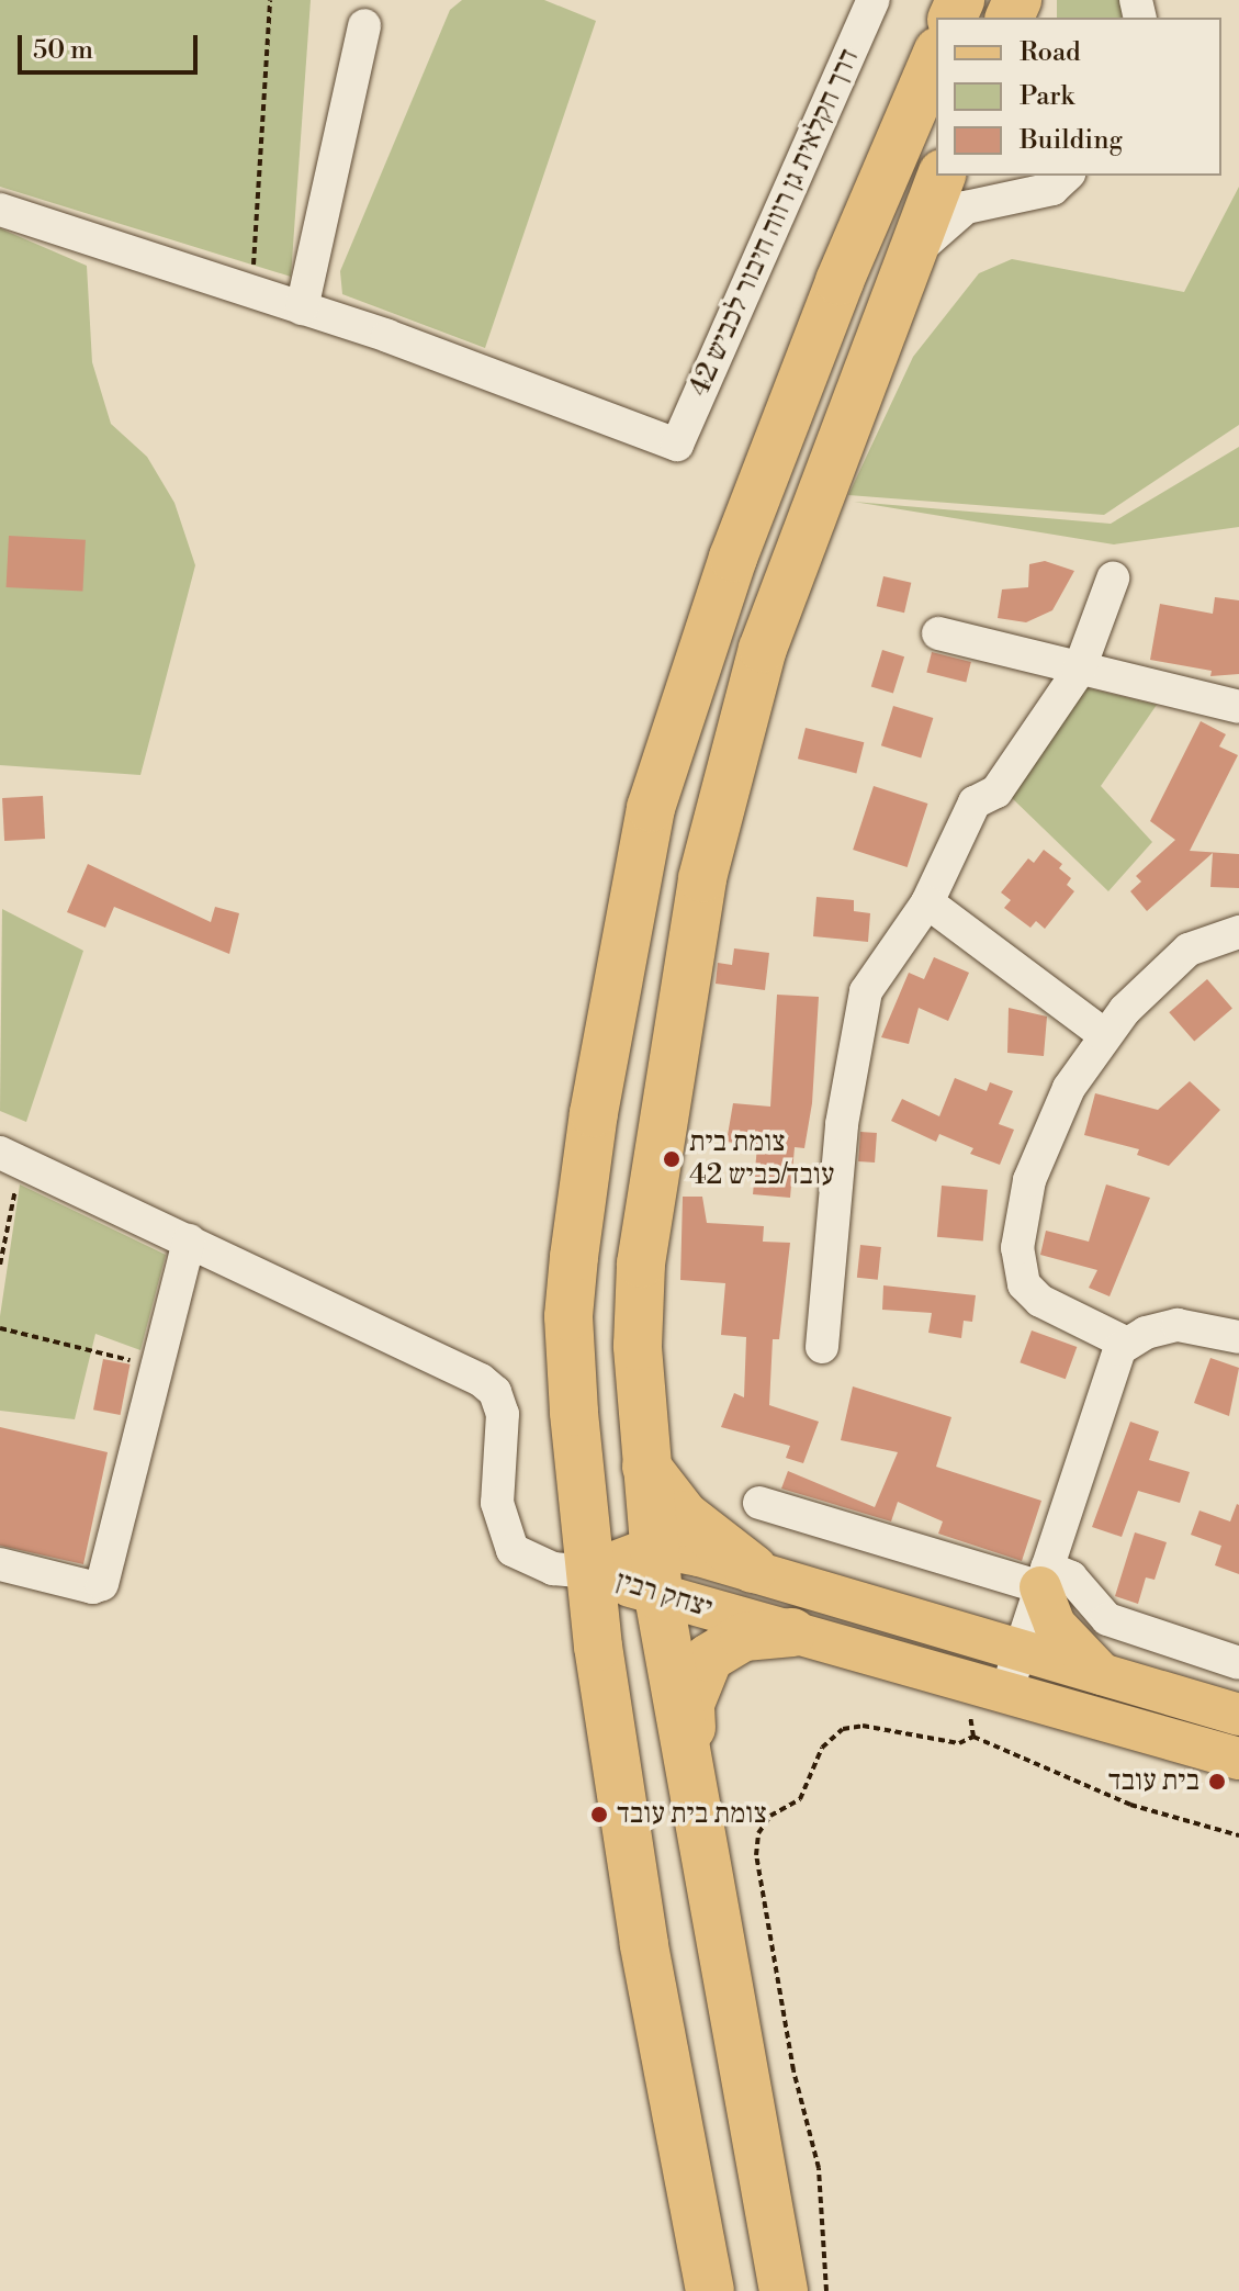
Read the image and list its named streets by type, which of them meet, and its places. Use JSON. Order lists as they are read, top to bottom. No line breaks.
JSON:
{"streets":{"main road":["יצחק רבין"],"street":["דרך חקלאית גן רווה חיבור לכביש 42"]},"places":["צומת בית עובד/כביש 42","בית עובד","צומת בית עובד"],"legend":["Road","Park","Building"],"scale_bar":"50 m"}
